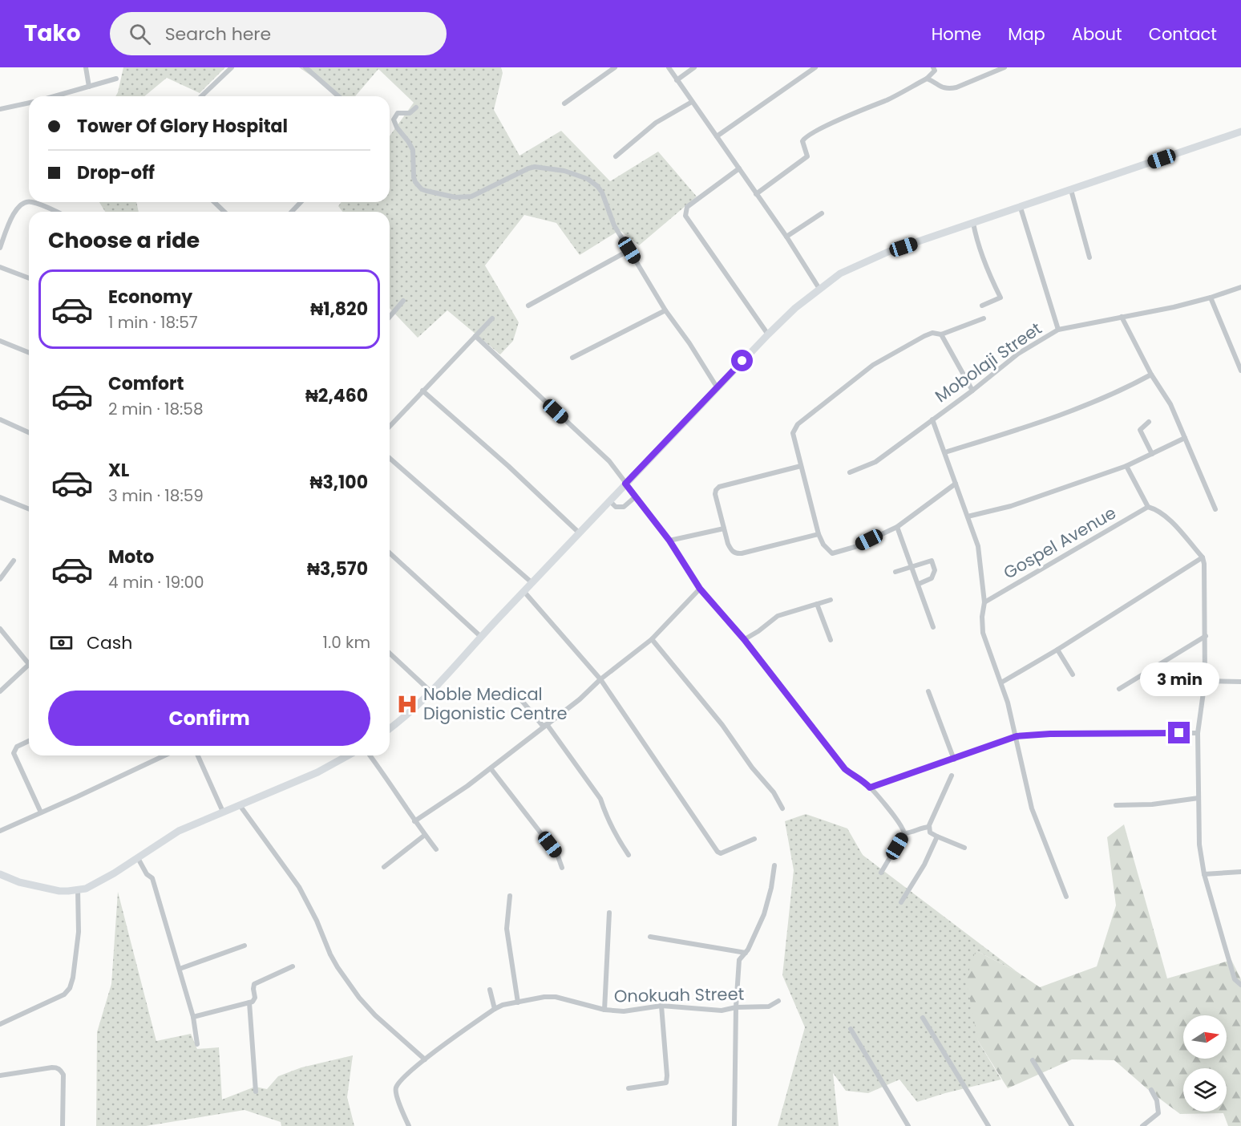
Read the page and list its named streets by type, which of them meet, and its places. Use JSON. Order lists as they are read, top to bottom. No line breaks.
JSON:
{"streets":{"street":["Mobolaji Street","Gospel Avenue","Onokuah Street"]},"places":{"hospital":["Noble Medical Digonistic Centre"]},"north":"right","page":{"header":"Tako","search":"Search here","nav":["Home","Map","About","Contact"],"banner":["Tower Of Glory Hospital","Drop-off"],"heading":"Choose a ride","list":[{"name":"Economy","note":"1 min · 18:57","value":"₦1,820"},{"name":"Comfort","note":"2 min · 18:58","value":"₦2,460"},{"name":"XL","note":"3 min · 18:59","value":"₦3,100"},{"name":"Moto","note":"4 min · 19:00","value":"₦3,570"}],"pay":["Cash","1.0 km"],"bubble":"3 min","buttons":"Confirm"}}
